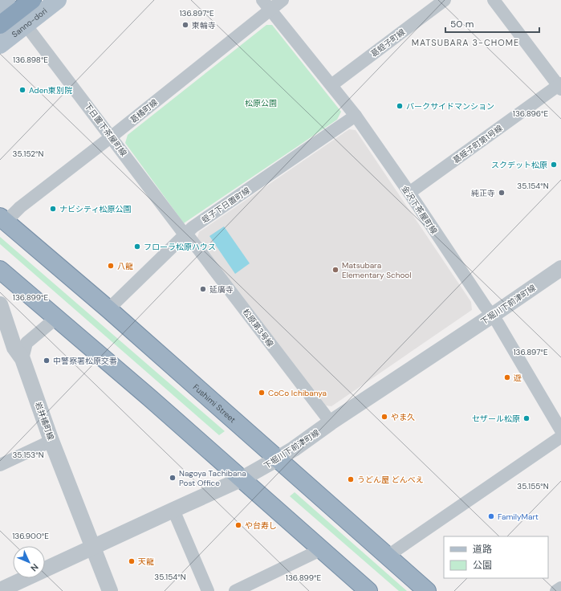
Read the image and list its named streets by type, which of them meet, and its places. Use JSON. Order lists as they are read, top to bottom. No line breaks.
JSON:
{"streets":{"highway":["Fushimi Street"],"main road":["Sanno-dori"],"street":["葛蛭子町線","葛橘町線","下日置下茶屋町線","葛蛭子町第1号線","蛭子下日置町線","金沢下茶屋町線","下堀川下前津町線","松原第3号線","岩井橘町線"]},"crossings":[["Sanno-dori","下日置下茶屋町線"],["葛蛭子町線","金沢下茶屋町線"],["葛橘町線","下日置下茶屋町線"],["葛橘町線","金沢下茶屋町線"],["葛橘町線","Fushimi Street"],["下日置下茶屋町線","蛭子下日置町線"],["下日置下茶屋町線","松原第3号線"],["葛蛭子町第1号線","金沢下茶屋町線"],["蛭子下日置町線","金沢下茶屋町線"],["蛭子下日置町線","松原第3号線"],["蛭子下日置町線","Fushimi Street"],["金沢下茶屋町線","下堀川下前津町線"],["下堀川下前津町線","松原第3号線"],["下堀川下前津町線","Fushimi Street"],["下堀川下前津町線","岩井橘町線"]],"districts":["MATSUBARA 3-CHOME"],"parks":["松原公園"],"places":["東輪寺","Aden東別院","パークサイドマンション","スクデット松原","純正寺","ナビシティ松原公園","フローラ松原ハウス","八龍","Matsubara Elementary School","延廣寺","中警察署松原交番","遊","CoCo Ichibanya","やま久","セザール松原","Nagoya Tachibana Post Office","うどん屋 どんべえ","FamilyMart","や台寿し","天龍"],"legend":["道路","公園"],"scale_bar":"50 m","north":"bottom right","coordinates":["136.897°E","136.898°E","136.896°E","35.152°N","35.154°N","136.899°E","35.153°N","35.155°N","136.900°E"]}
